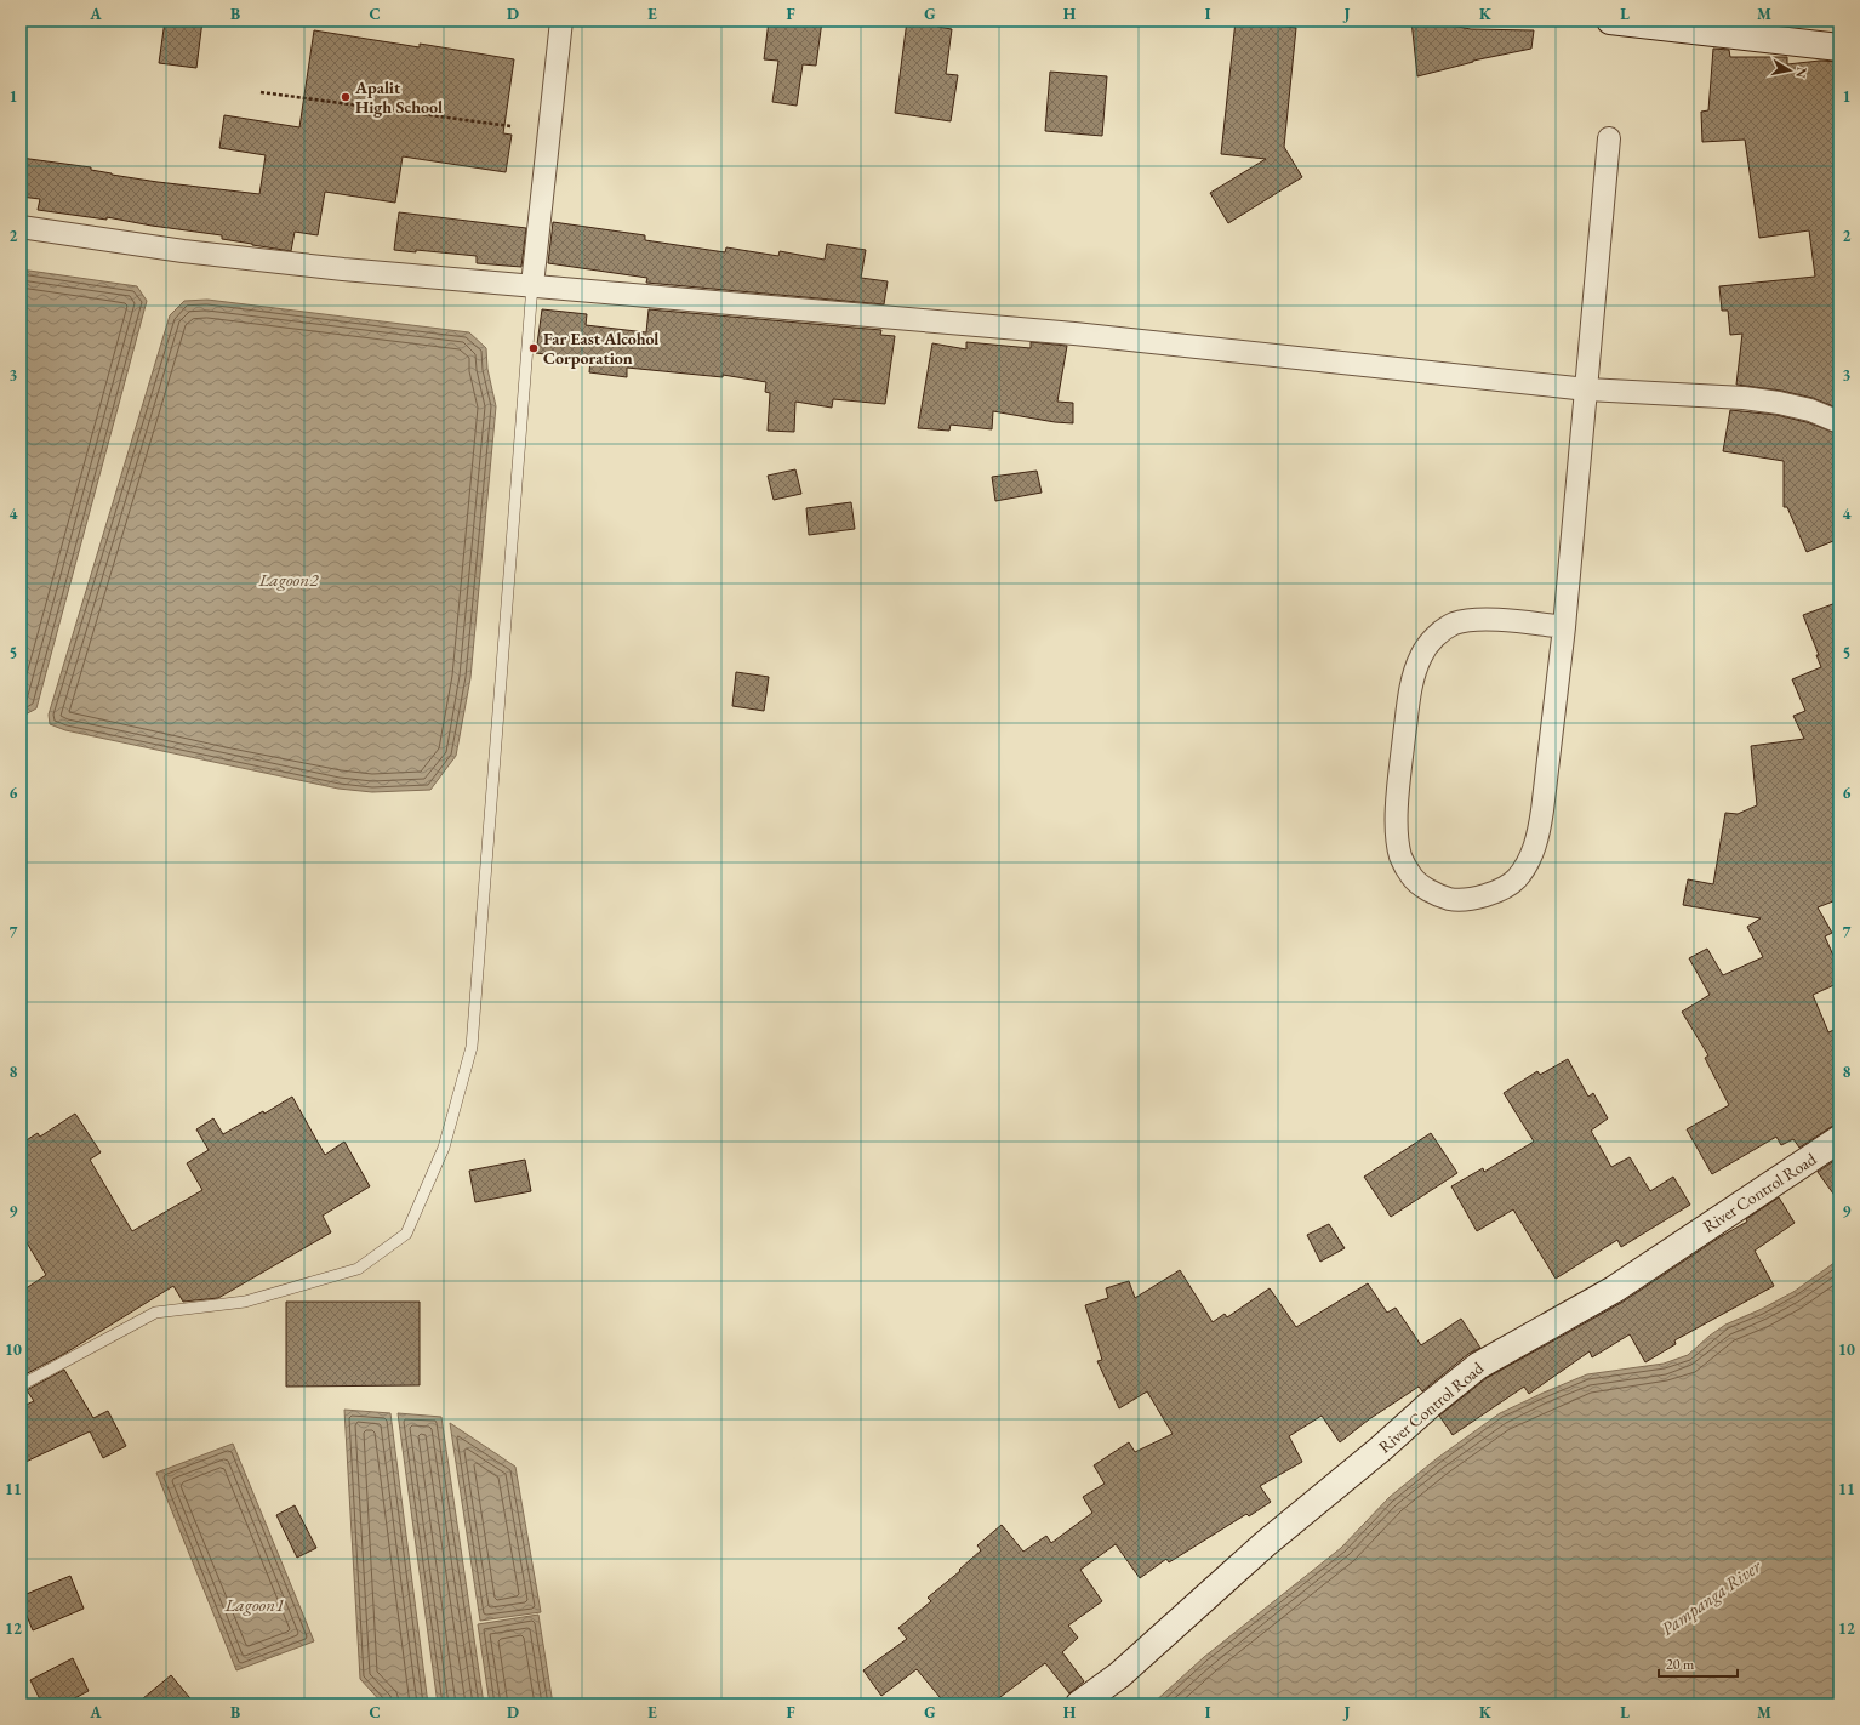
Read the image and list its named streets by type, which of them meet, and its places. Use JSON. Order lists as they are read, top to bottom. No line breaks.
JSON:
{"streets":{"street":["River Control Road"]},"water":["Lagoon2","Pampanga River","Lagoon1"],"places":["Apalit High School","Far East Alcohol Corporation"],"scale_bar":"20 m","north":"right","grid":{"columns":["A","B","C","D","E","F","G","H","I","J","K","L","M"],"rows":["1","2","3","4","5","6","7","8","9","10","11","12"]}}
